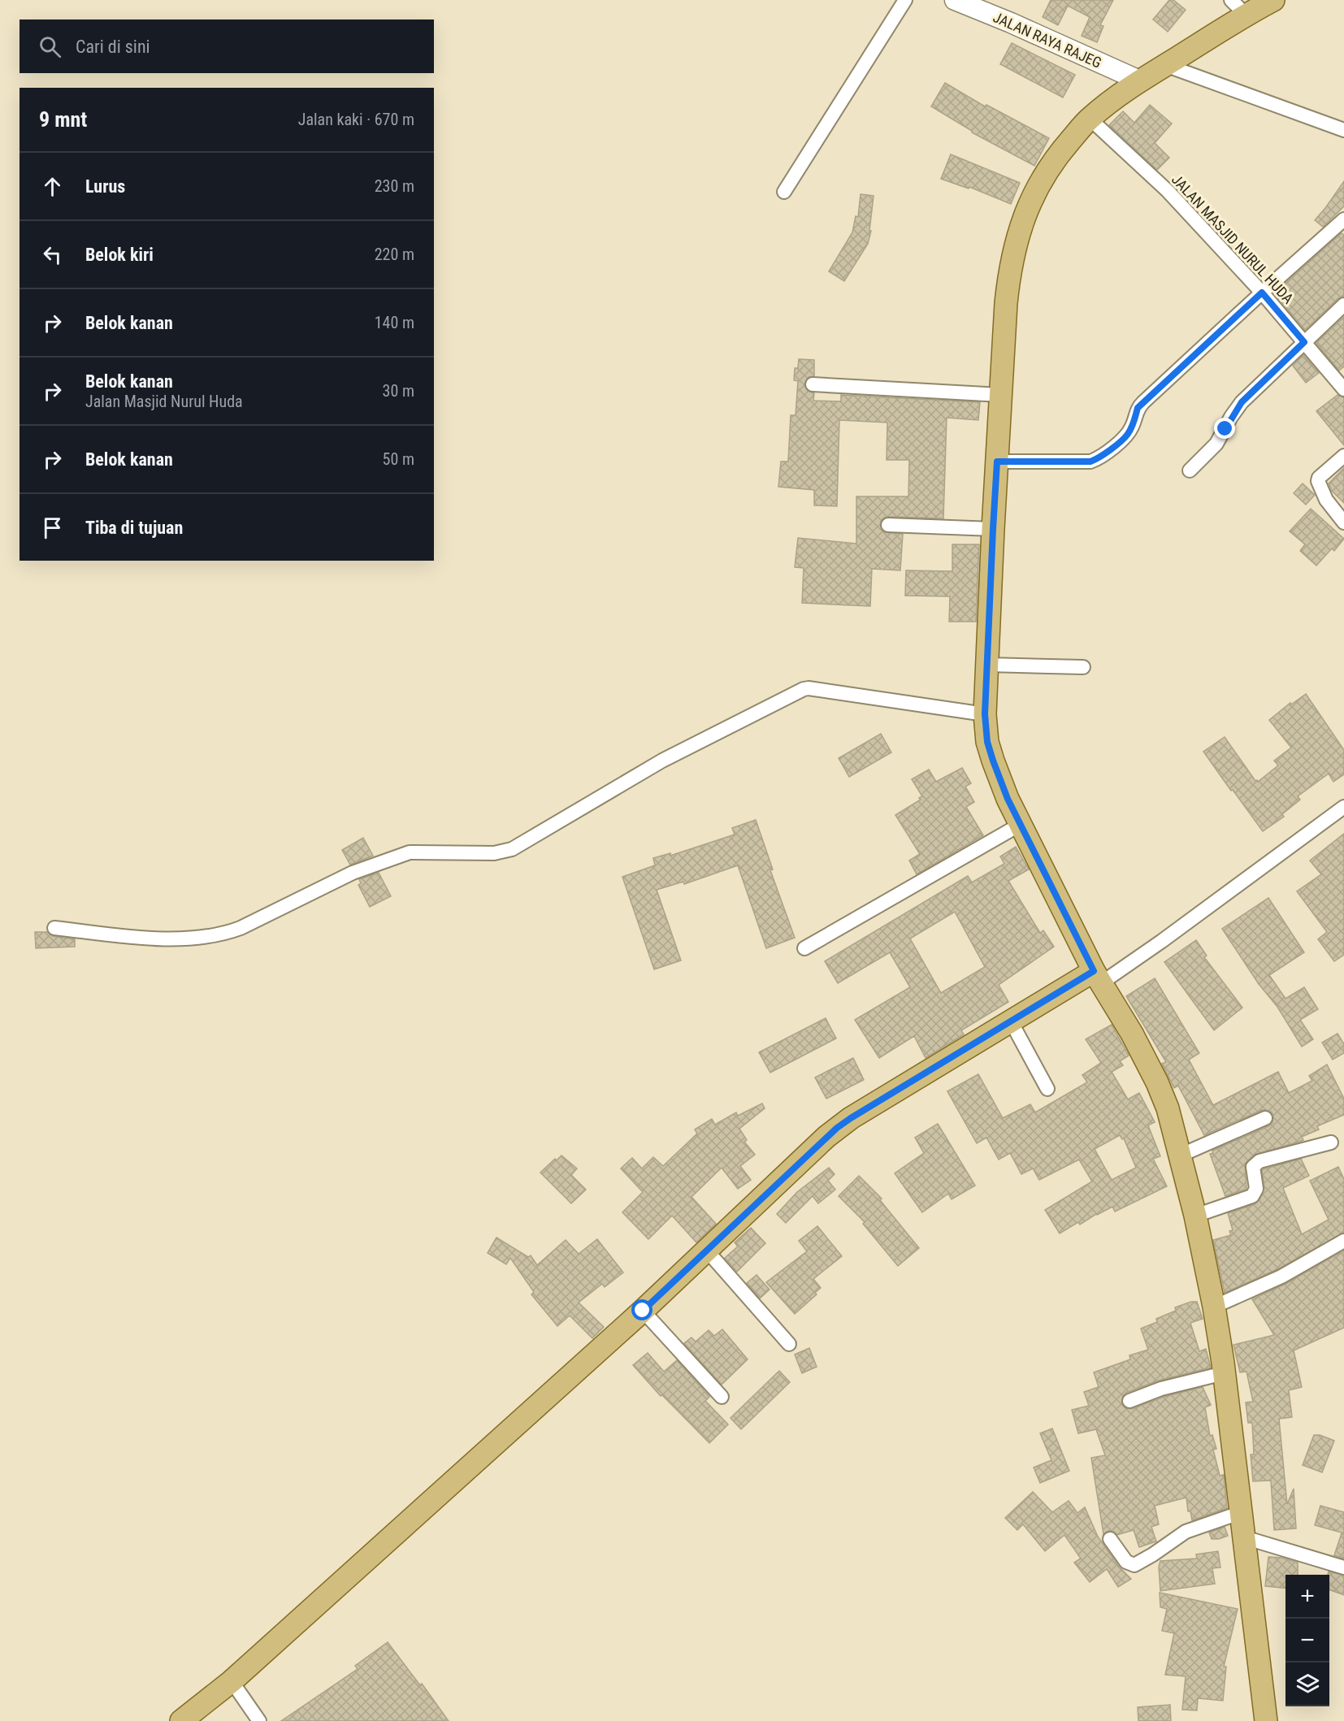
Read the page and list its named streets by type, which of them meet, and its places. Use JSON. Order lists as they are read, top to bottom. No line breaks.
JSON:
{"streets":{"main road":["JALAN RAYA RAJEG"],"street":["JALAN MASJID NURUL HUDA"]},"page":{"search":"Cari di sini","heading":["9 mnt","Jalan kaki · 670 m"],"list":[["Lurus","230 m"],["Belok kiri","220 m"],["Belok kanan","140 m"],["Belok kanan","Jalan Masjid Nurul Huda","30 m"],["Belok kanan","50 m"],"Tiba di tujuan"],"map_buttons":["+","−"]}}
